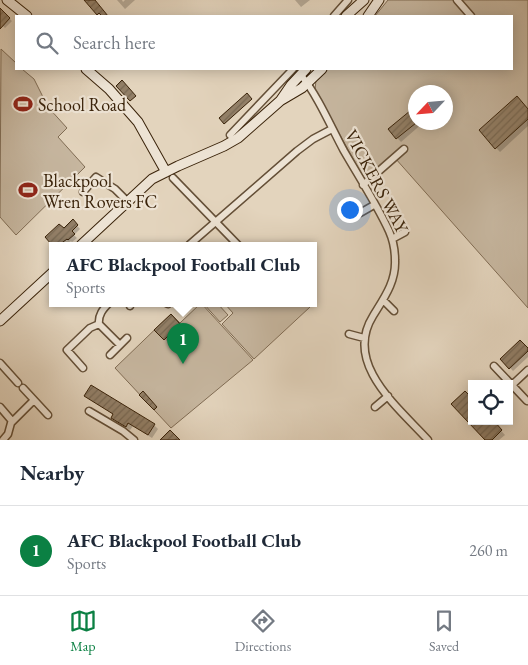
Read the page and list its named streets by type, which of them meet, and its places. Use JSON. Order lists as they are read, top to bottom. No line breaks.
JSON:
{"streets":{"street":["VICKERS WAY"]},"places":{"sports":["School Road","Blackpool Wren Rovers FC"]},"north":"bottom left","page":{"search":"Search here","popup":["AFC Blackpool Football Club","Sports"],"pins":"1","heading":"Nearby","list":[{"mark":"1","name":"AFC Blackpool Football Club","note":"Sports","value":"260 m"}],"nav":["Map","Directions","Saved"]}}
